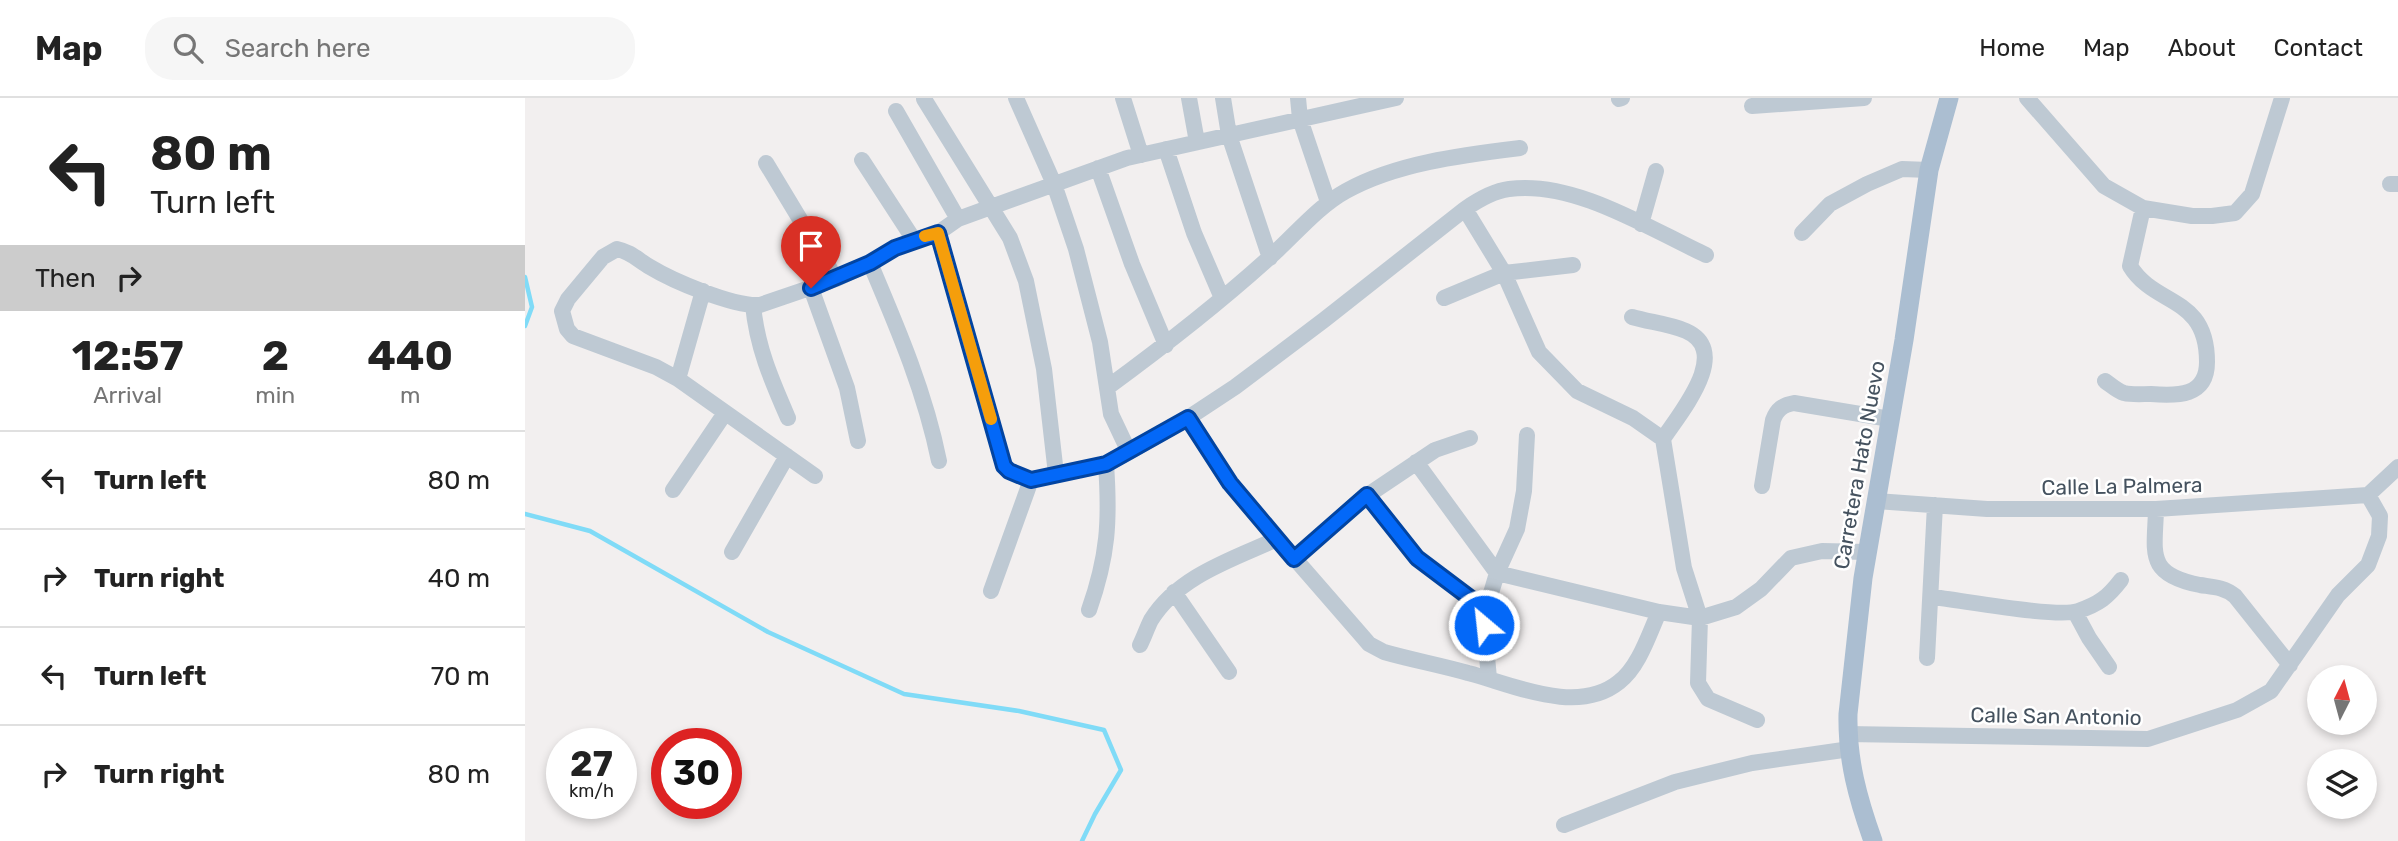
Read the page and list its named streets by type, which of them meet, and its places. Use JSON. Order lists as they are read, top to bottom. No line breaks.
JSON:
{"streets":{"main road":["Carretera Hato Nuevo"],"street":["Calle La Palmera","Calle San Antonio"]},"crossings":[["Carretera Hato Nuevo","Calle La Palmera"],["Carretera Hato Nuevo","Calle San Antonio"],["Calle La Palmera","Calle San Antonio"]],"north":"top","page":{"header":"Map","search":"Search here","nav":["Home","Map","About","Contact"],"turn":["80 m","Turn left"],"then":"Then","eta":["12:57","Arrival","2","min","440","m"],"list":[{"name":"Turn left","value":"80 m"},{"name":"Turn right","value":"40 m"},{"name":"Turn left","value":"70 m"},{"name":"Turn right","value":"80 m"}],"speed":"27 km/h","limit":"30"}}
